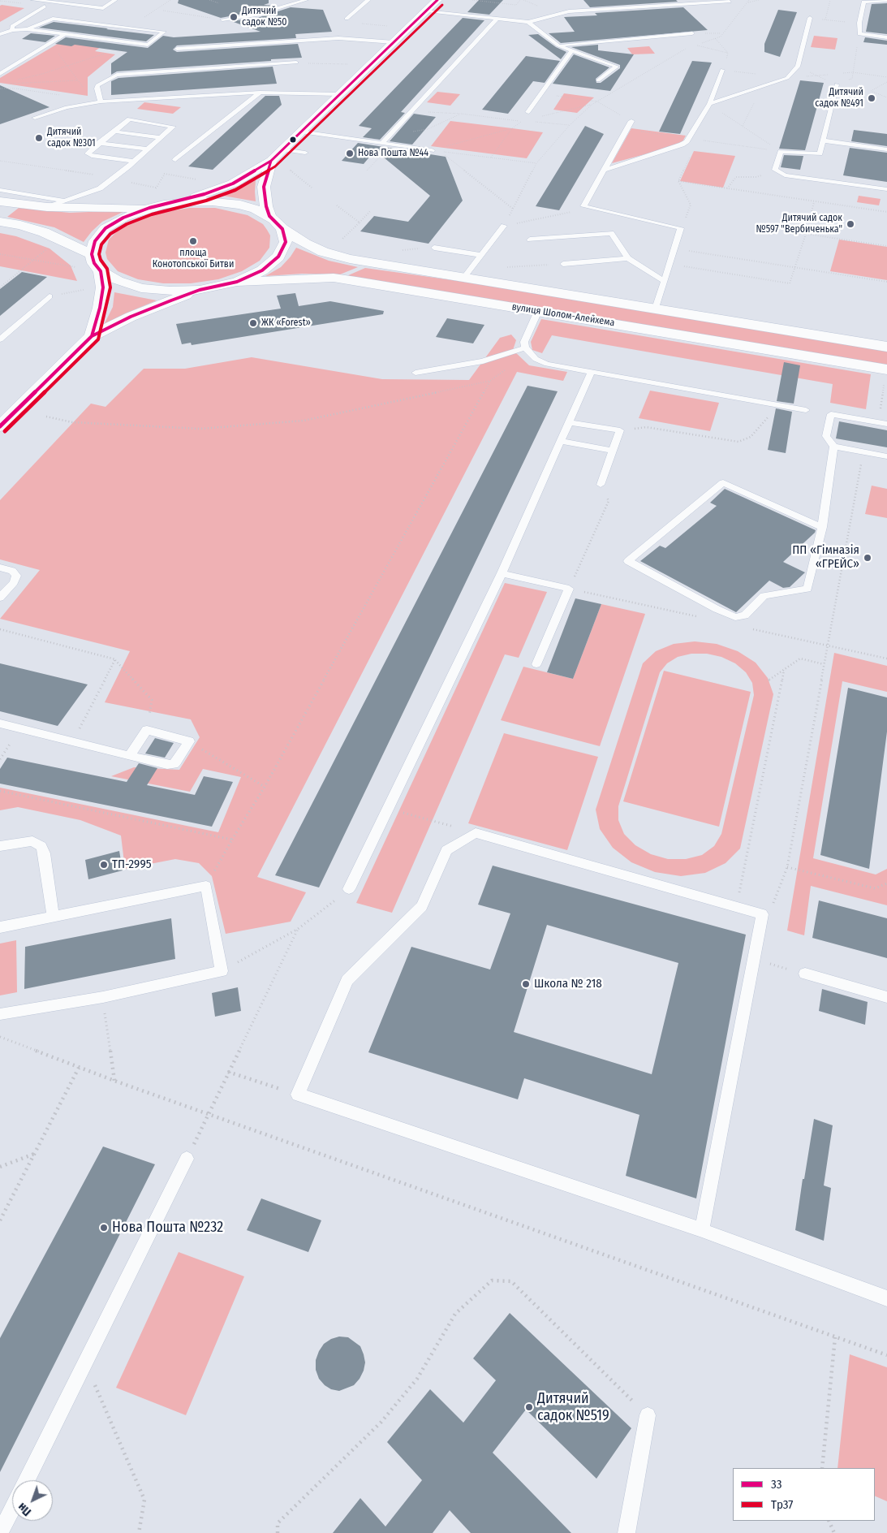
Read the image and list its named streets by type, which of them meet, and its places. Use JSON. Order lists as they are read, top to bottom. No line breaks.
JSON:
{"streets":{"street":["вулиця Шолом-Алейхема"]},"places":["Дитячий садок №50","Дитячий садок №491","Дитячий садок №301","Нова Пошта №44","Дитячий садок №597 \"Вербиченька\"","площа Конотопської Битви","ЖК «Forest»","ПП «Гімназія «ГРЕЙС»","ТП-2995","Школа № 218","Нова Пошта №232","Дитячий садок №519"],"lines":["transit line 33","transit line Тр37"],"legend":["33","Тр37"],"north":"bottom left"}
